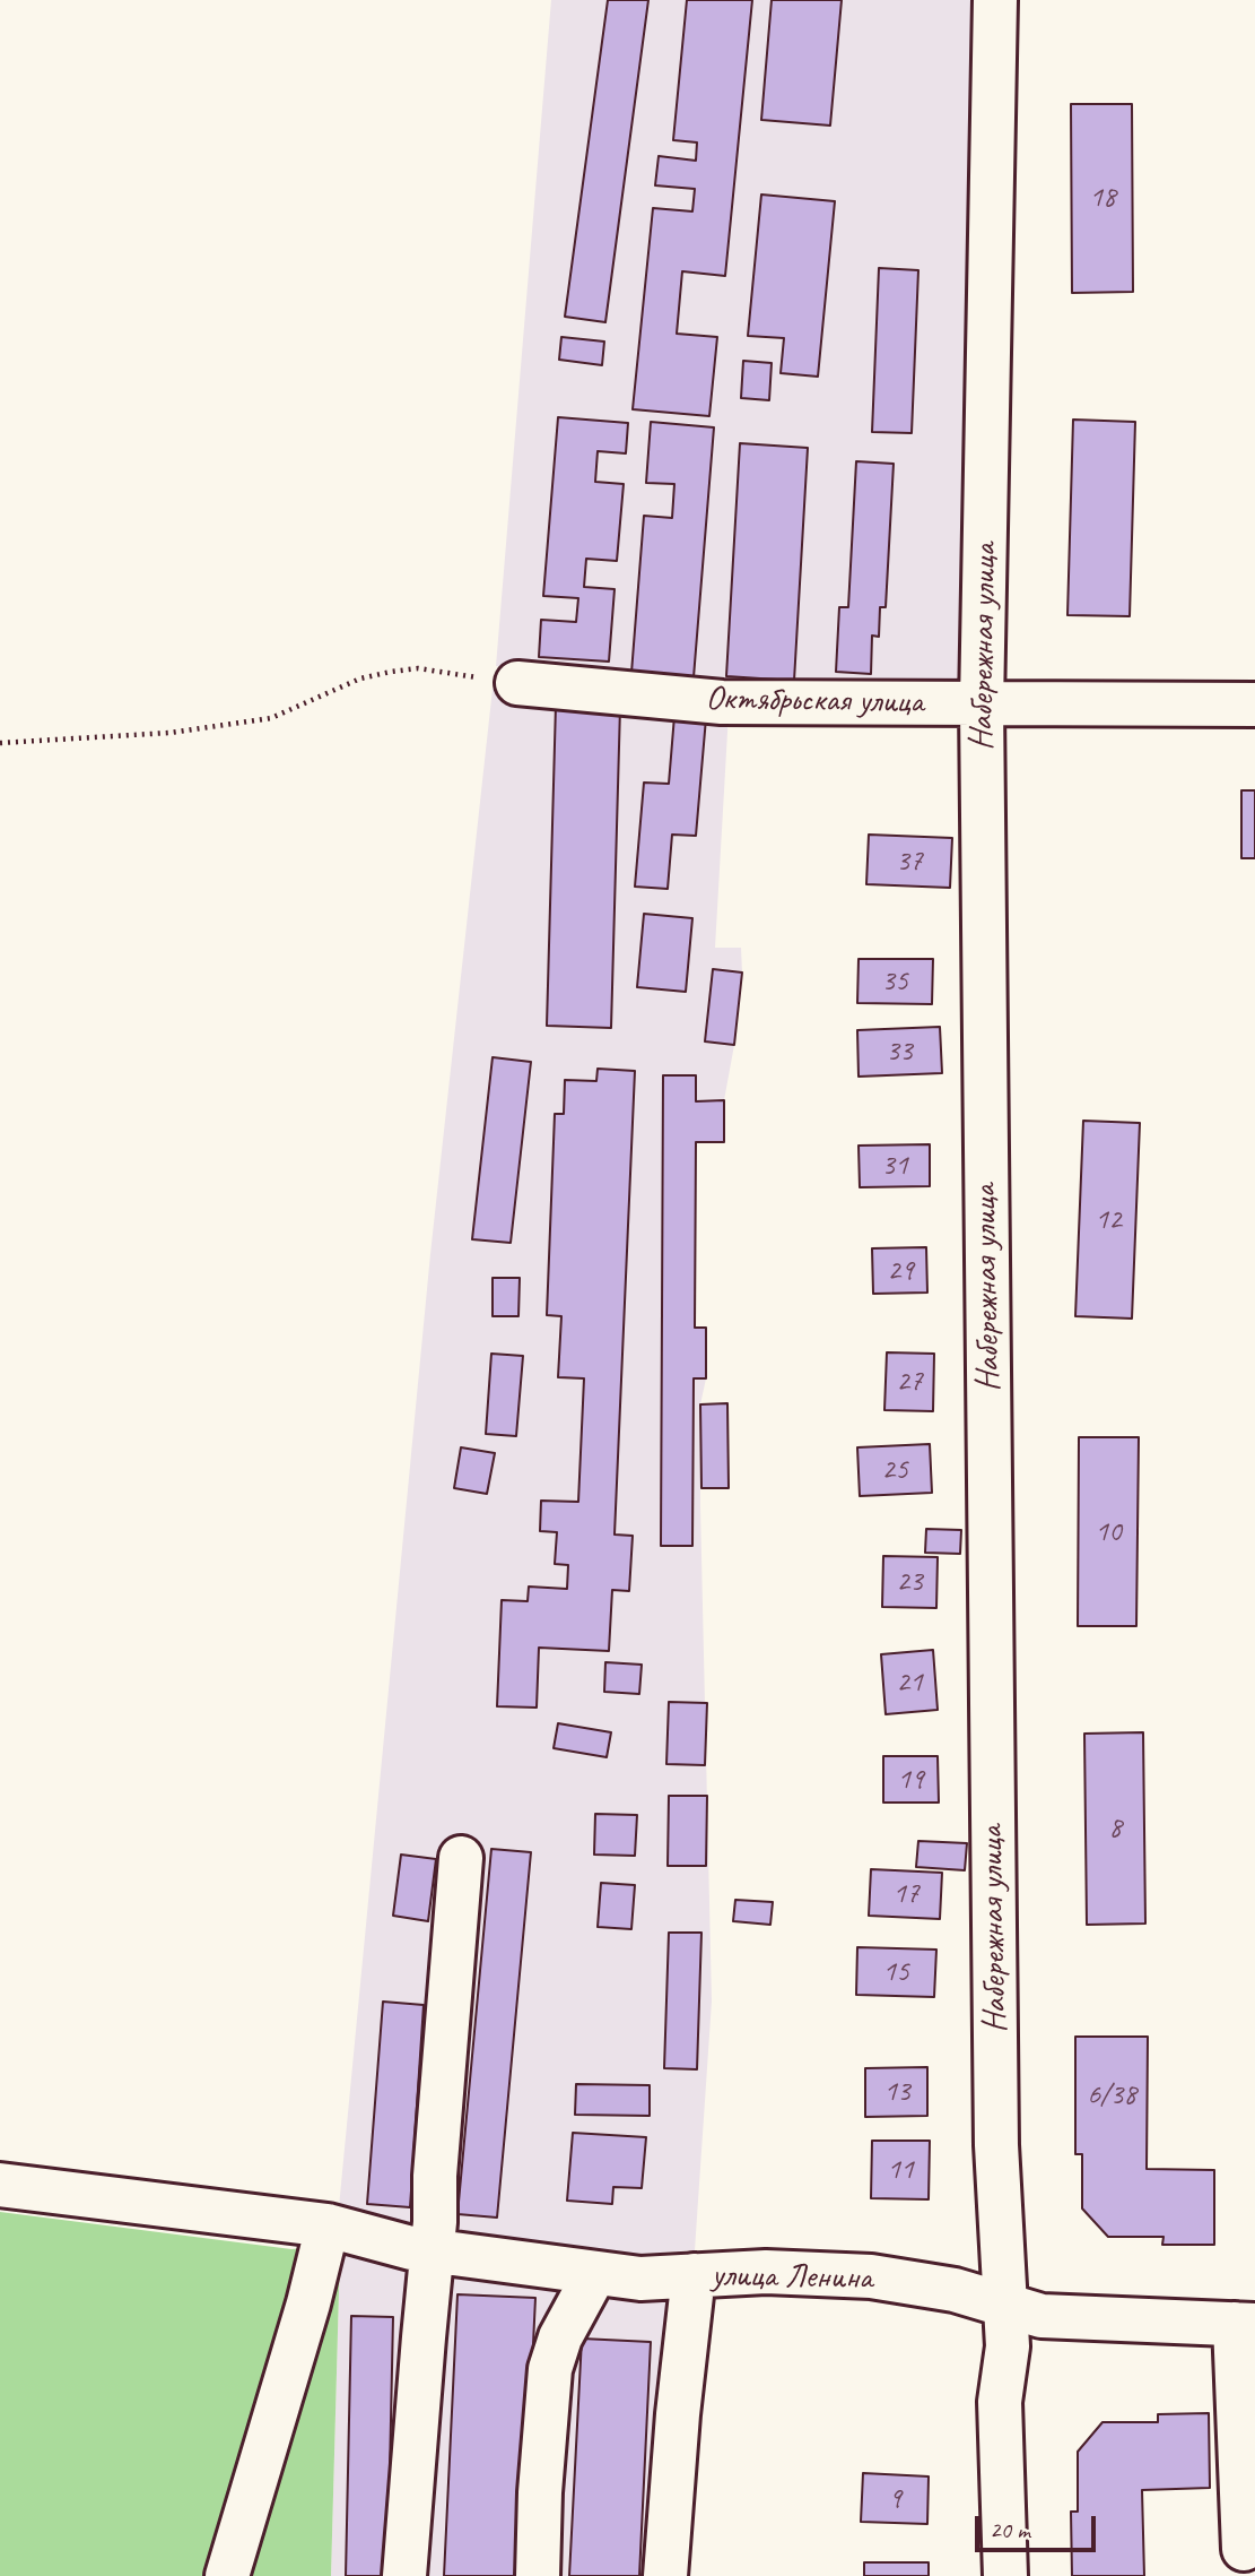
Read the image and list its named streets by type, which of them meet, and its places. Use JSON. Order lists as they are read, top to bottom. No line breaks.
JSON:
{"streets":{"street":["Набережная улица","Октябрьская улица","улица Ленина"]},"crossings":[["Набережная улица","Октябрьская улица"],["Набережная улица","улица Ленина"]],"house_numbers":["18","37","35","33","31","12","29","27","25","10","23","21","19","8","17","15","13","6/38","11","9"],"scale_bar":"20 m"}
